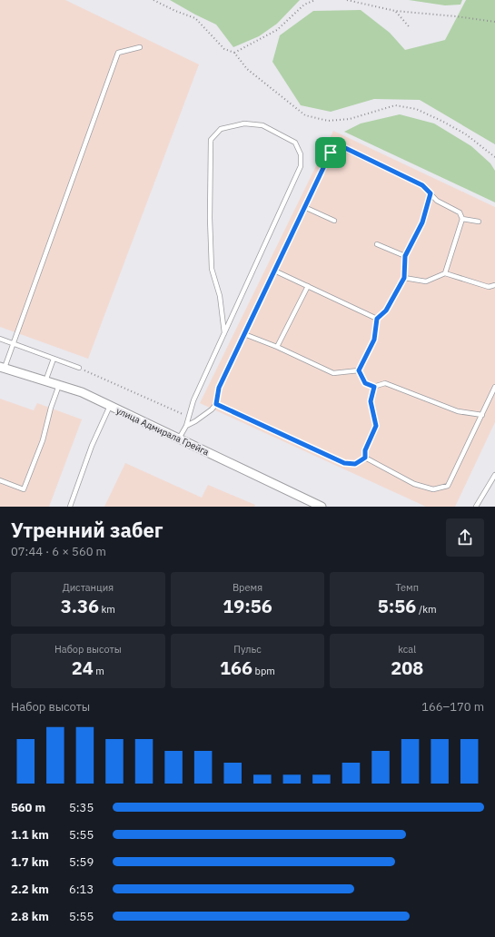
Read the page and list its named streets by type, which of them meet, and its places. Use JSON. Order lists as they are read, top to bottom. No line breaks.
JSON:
{"streets":{"street":["улица Адмирала Грейга"]},"page":{"heading":["Утренний забег","07:44 · 6 × 560 m"],"stats":[["Дистанция","3.36 km"],["Время","19:56"],["Темп","5:56 /km"],["Набор высоты","24 m"],["Пульс","166 bpm"],["kcal","208"]],"chart":["Набор высоты","166–170 m"],"list":[{"name":"560 m","note":"5:35"},{"name":"1.1 km","note":"5:55"},{"name":"1.7 km","note":"5:59"},{"name":"2.2 km","note":"6:13"},{"name":"2.8 km","note":"5:55"}]}}
